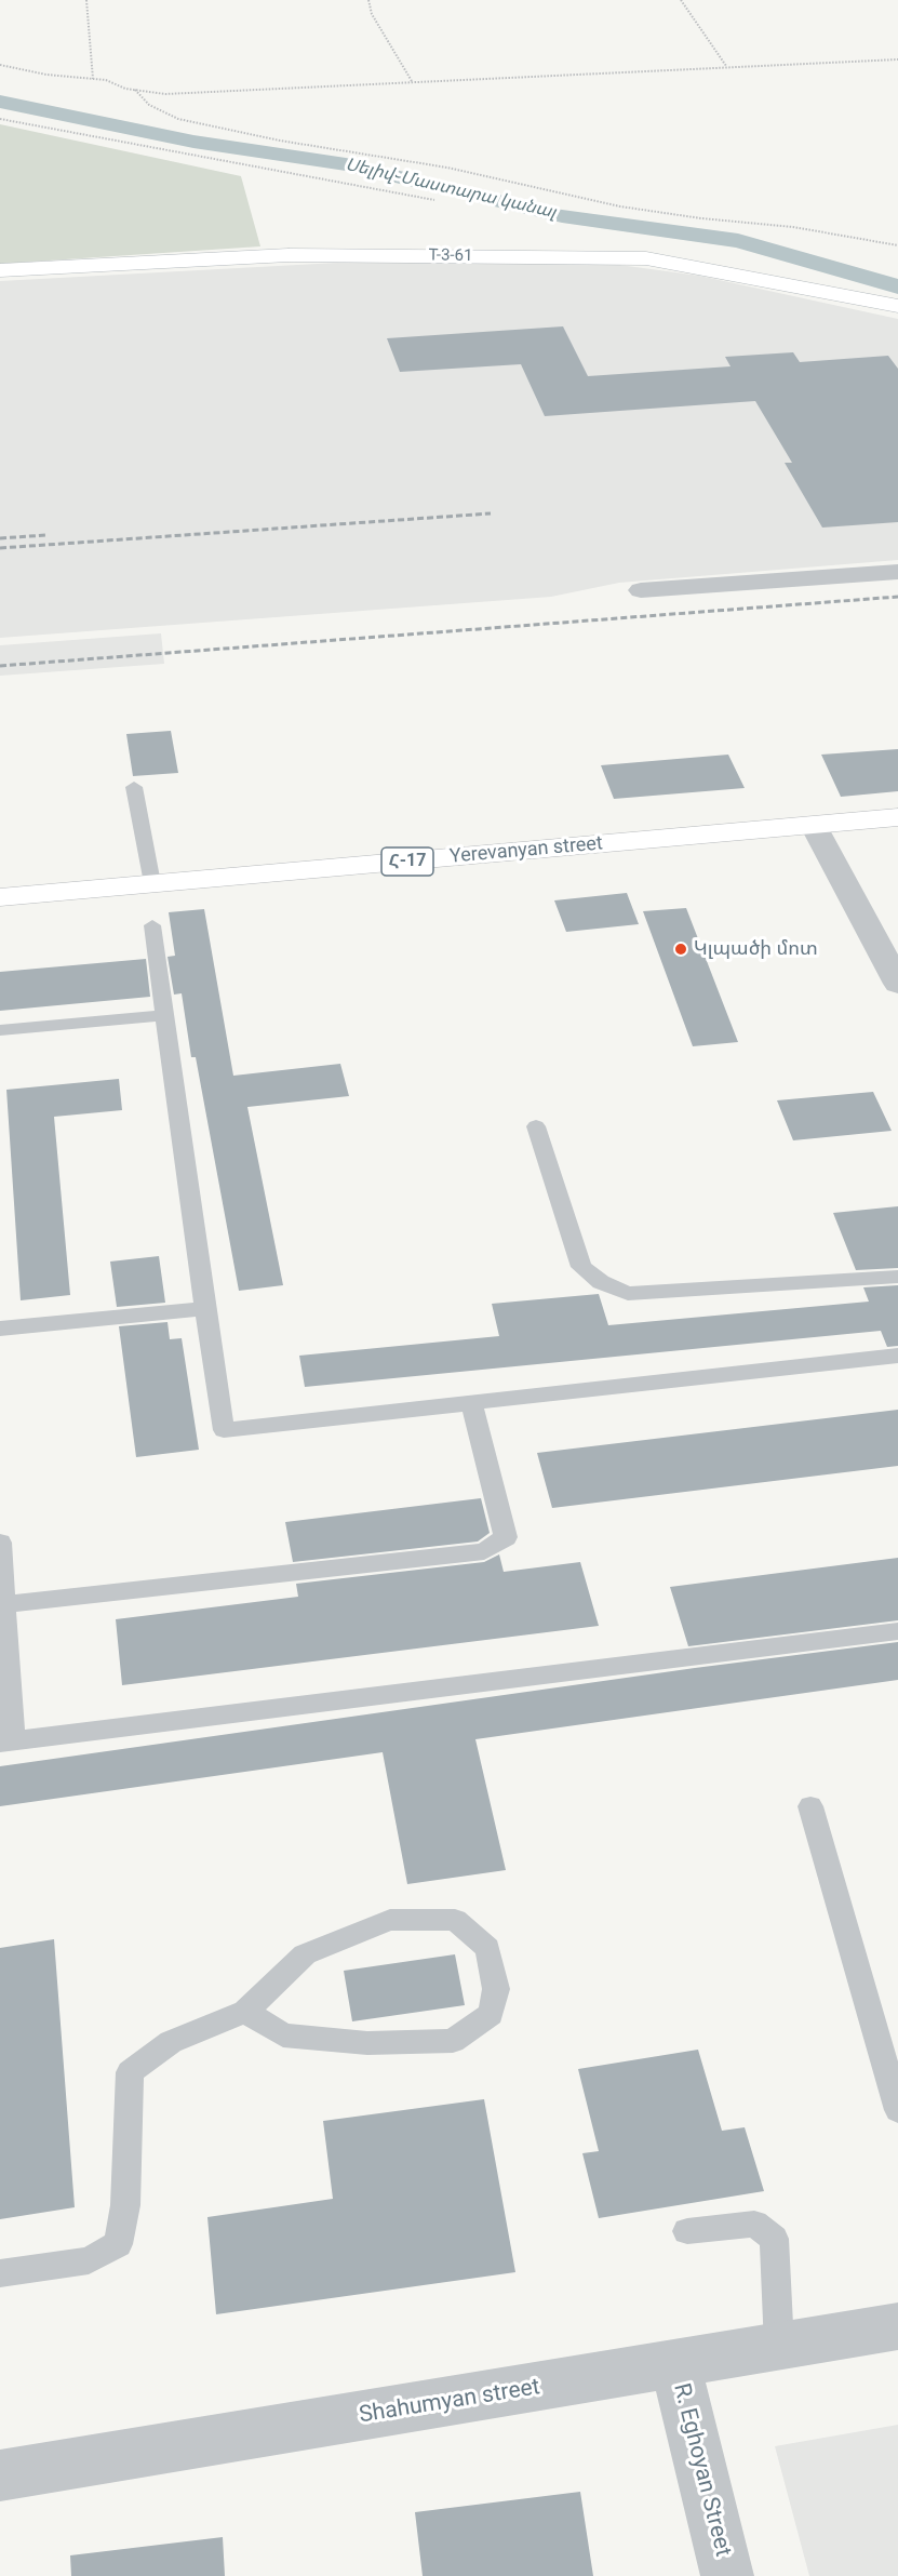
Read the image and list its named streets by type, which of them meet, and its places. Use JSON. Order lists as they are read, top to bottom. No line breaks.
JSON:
{"streets":{"main road":["T-3-61","Yerevanyan street","Հ-17"],"street":["Shahumyan street","R. Eghoyan Street"]},"crossings":[["Shahumyan street","R. Eghoyan Street"]],"water":["Սելիվ֊Մաստարա կանալ"],"places":["Կլպածի մոտ"]}
